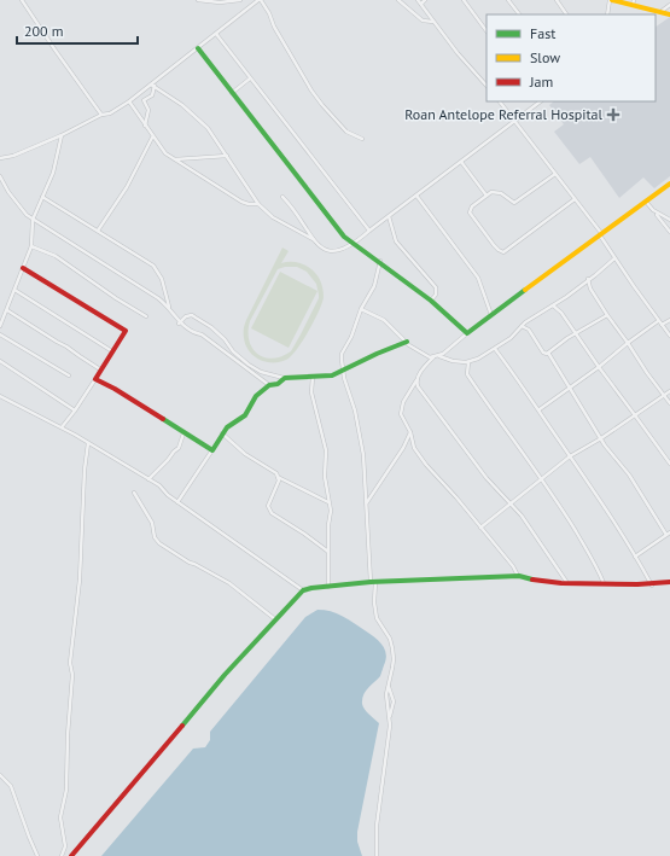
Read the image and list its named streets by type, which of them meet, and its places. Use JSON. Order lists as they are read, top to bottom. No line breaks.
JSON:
{"places":{"health":["Roan Antelope Referral Hospital"]},"legend":["Fast","Slow","Jam"],"scale_bar":"200 m"}
